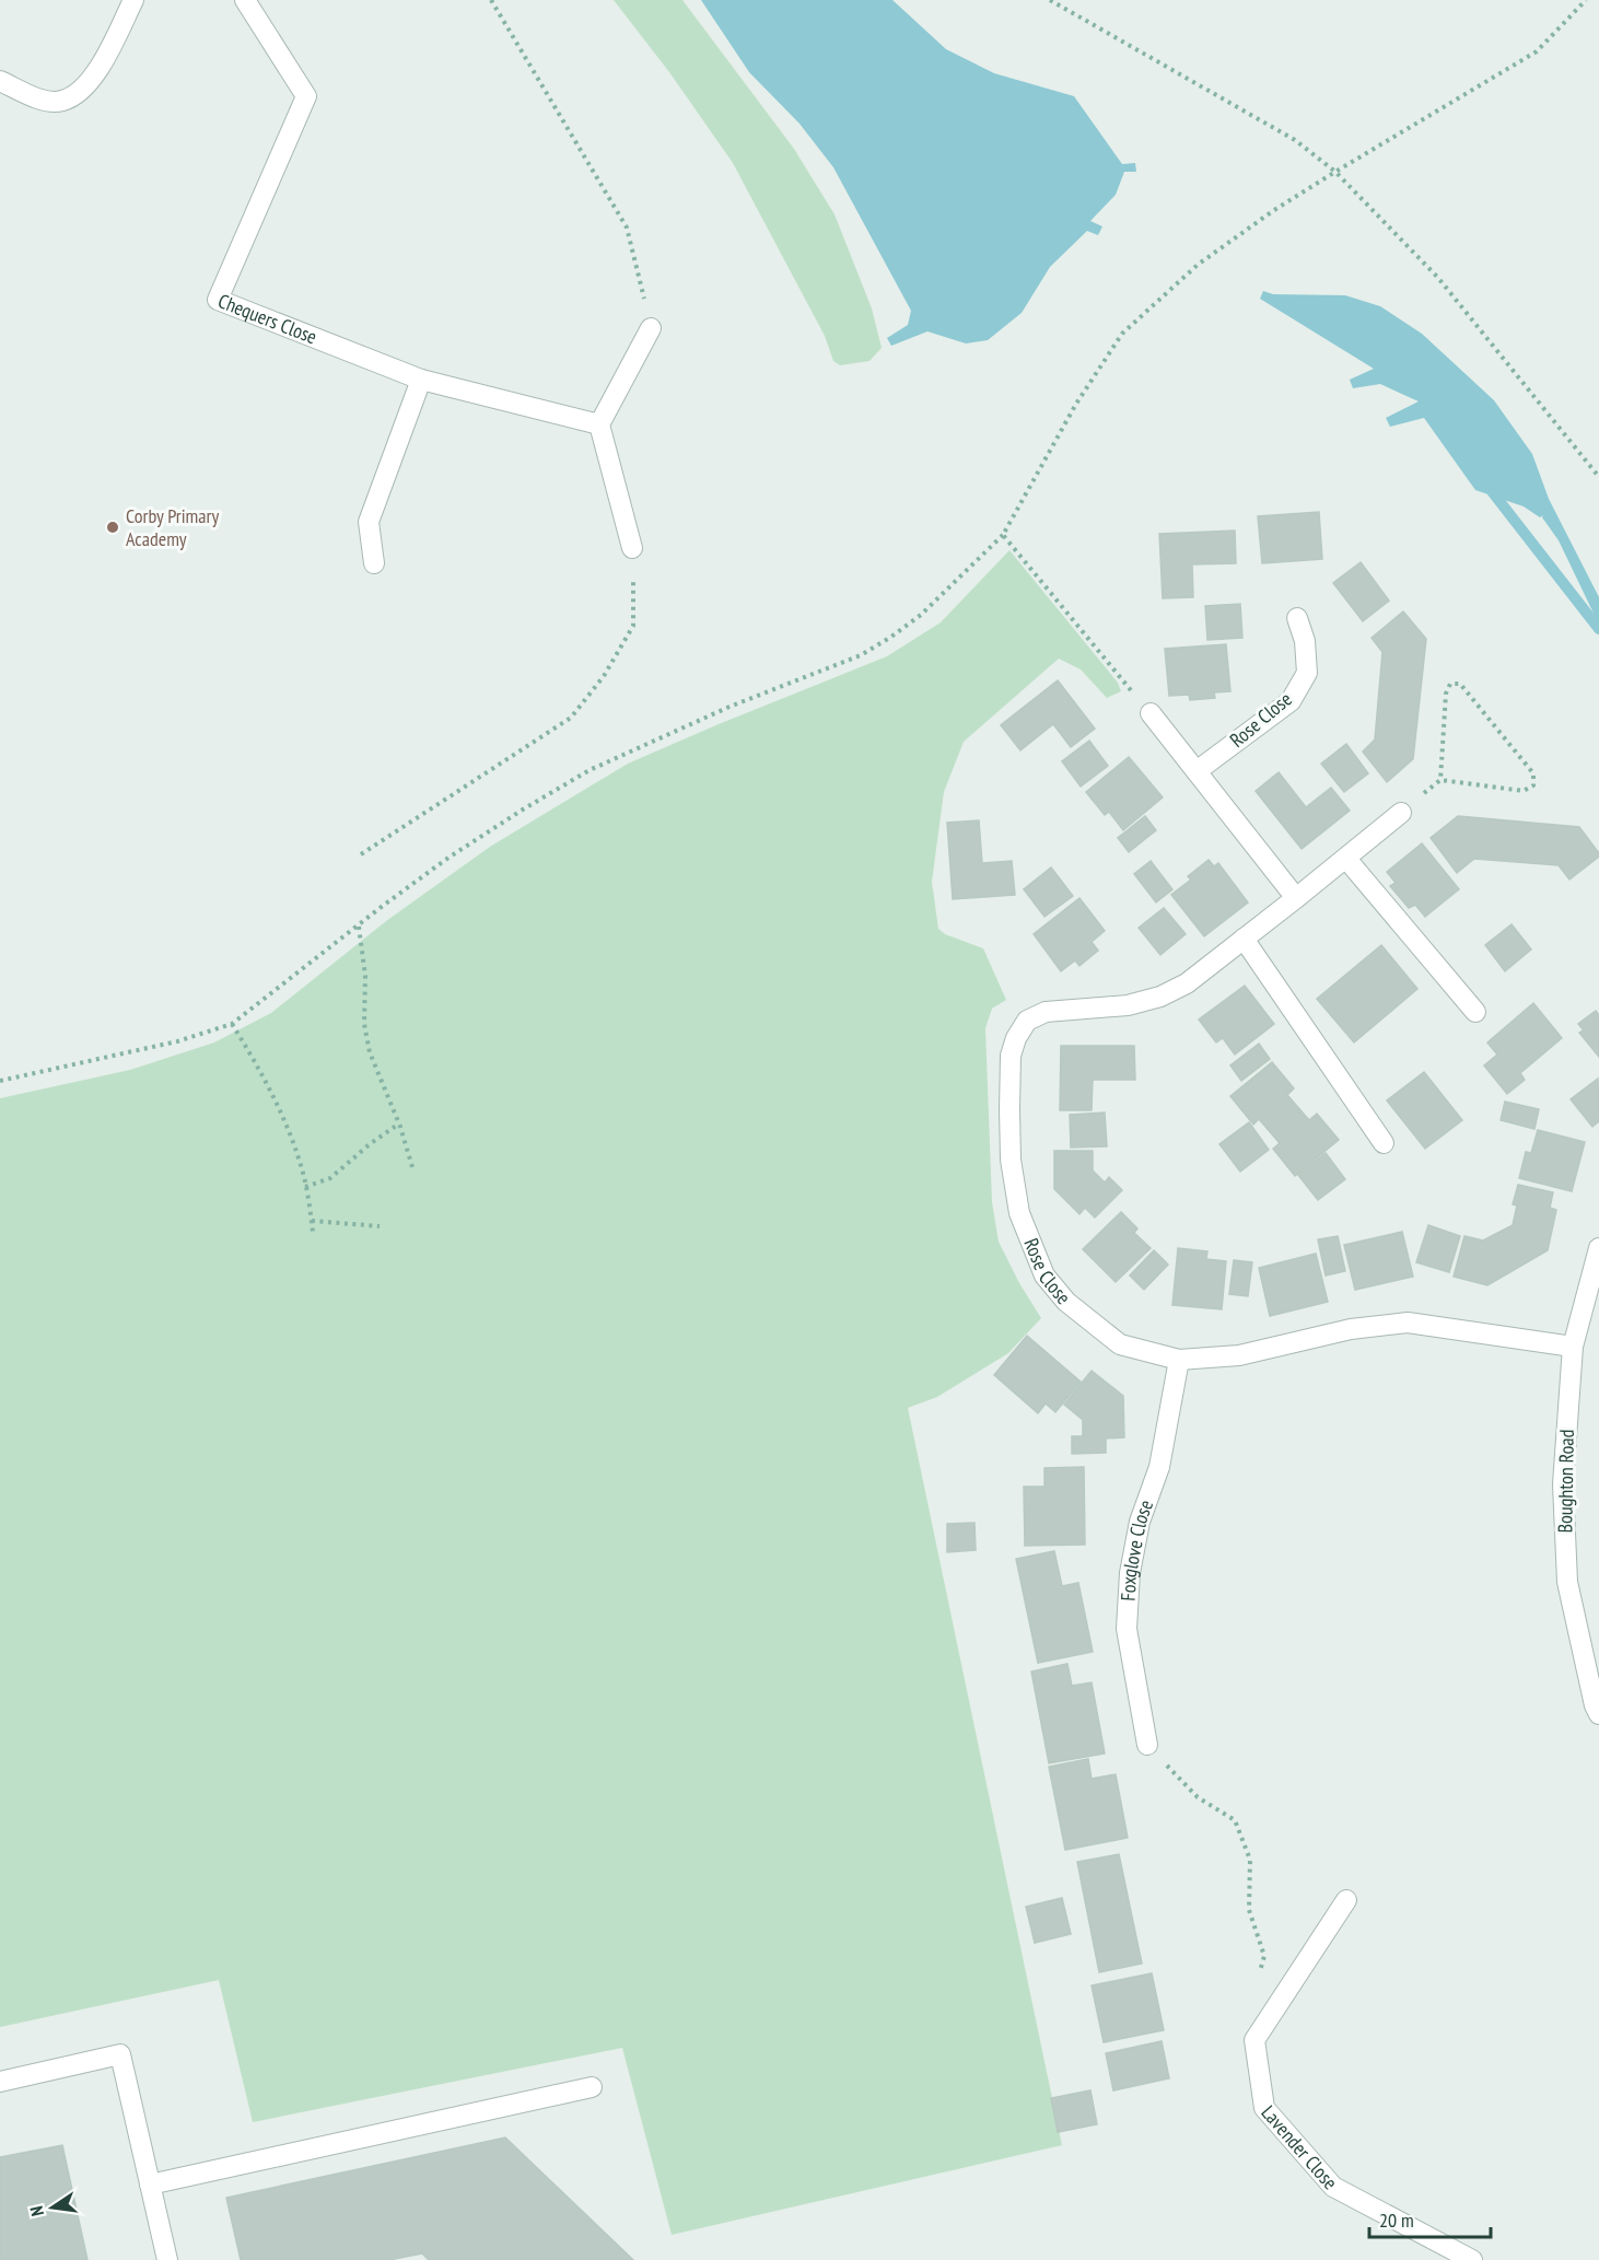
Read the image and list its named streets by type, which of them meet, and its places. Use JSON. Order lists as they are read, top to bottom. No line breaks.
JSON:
{"streets":{"street":["Chequers Close","Rose Close","Boughton Road","Foxglove Close","Lavender Close"]},"crossings":[["Rose Close","Boughton Road"],["Rose Close","Foxglove Close"]],"places":["Corby Primary Academy"],"scale_bar":"20 m","north":"left"}
